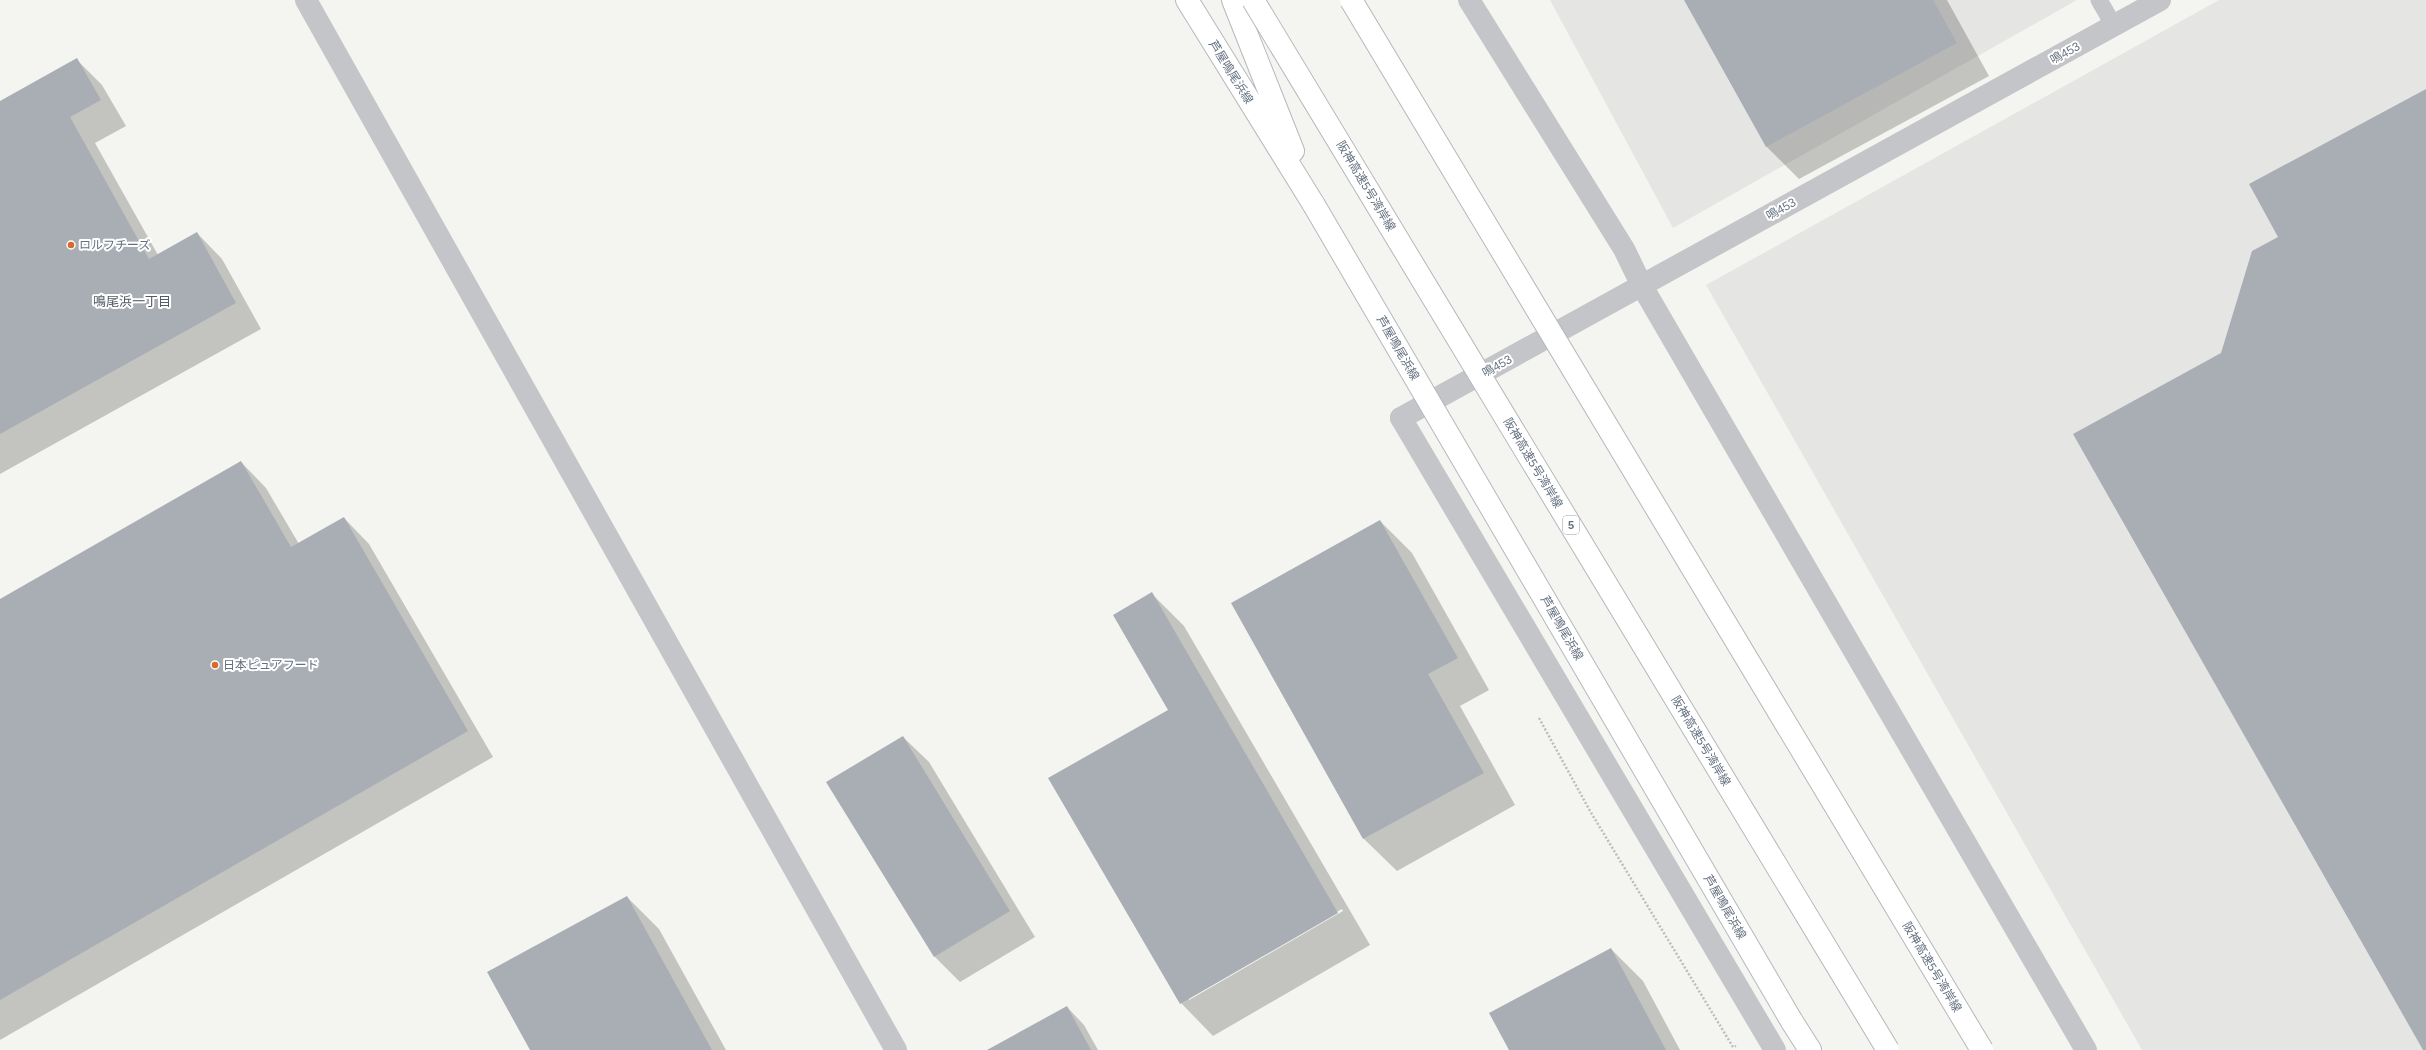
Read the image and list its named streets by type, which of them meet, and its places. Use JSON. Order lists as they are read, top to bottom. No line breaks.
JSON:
{"streets":{"main road":["芦屋鳴尾浜線","阪神高速5号湾岸線","5"],"street":["鳴453"]},"districts":["鳴尾浜一丁目"],"places":["ロルフチーズ","日本ピュアフード"]}
